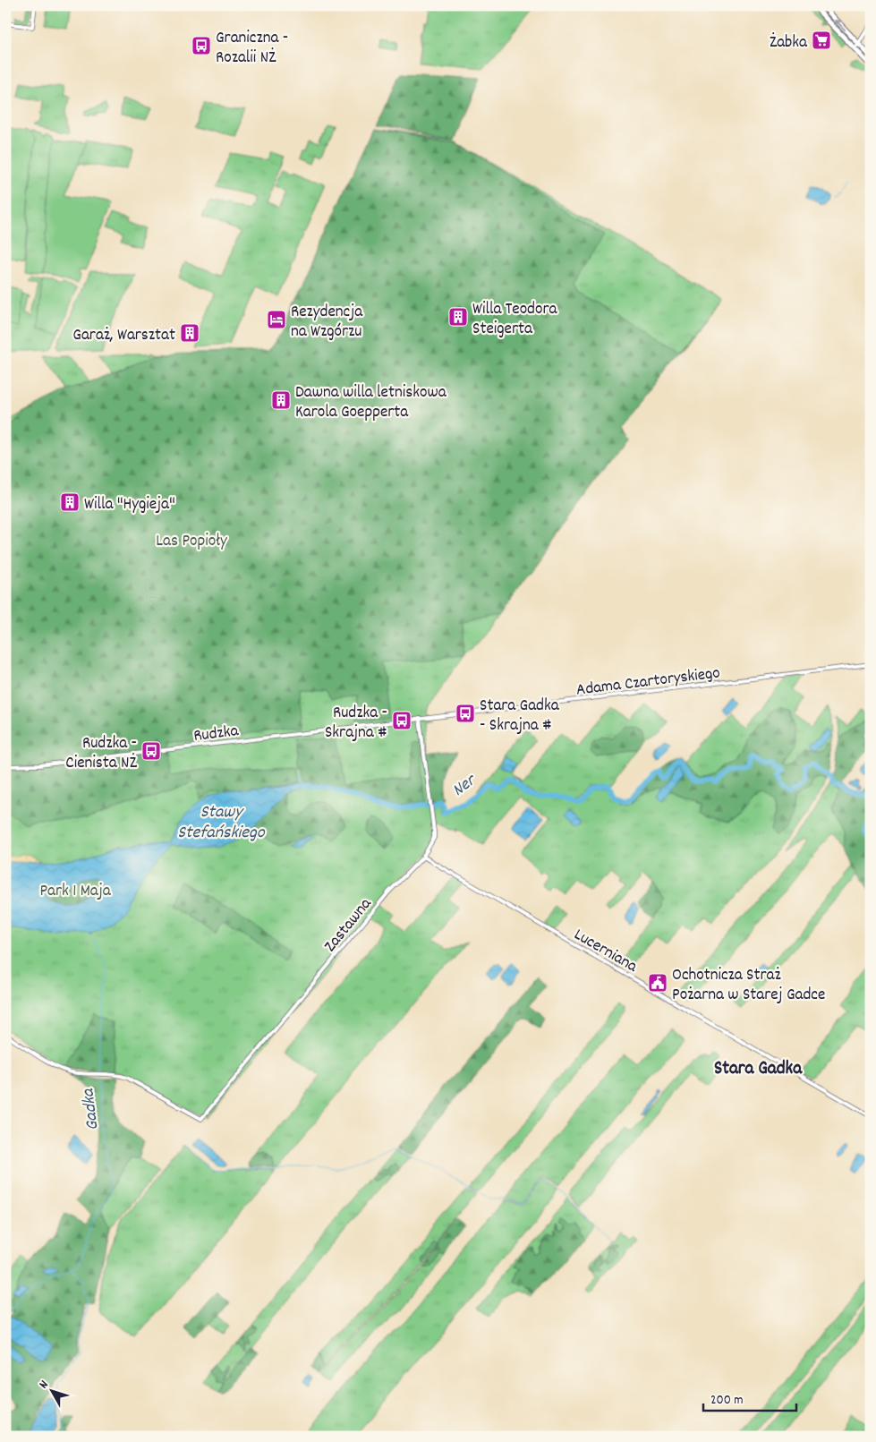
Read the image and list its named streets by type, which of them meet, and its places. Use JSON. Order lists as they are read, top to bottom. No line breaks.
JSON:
{"streets":{"street":["Adama Czartoryskiego","Rudzka","Zastawna","Lucerniana"]},"crossings":[["Adama Czartoryskiego","Rudzka"],["Rudzka","Zastawna"],["Zastawna","Lucerniana"]],"districts":["Stara Gadka"],"water":["Ner","Stawy Stefańskiego","Gadka"],"parks":["Las Popioły","Park 1 Maja"],"places":{"supermarket":["Żabka"],"bus stop":["Graniczna - Rozalii NŻ","Stara Gadka - Skrajna #","Rudzka - Skrajna #","Rudzka - Cienista NŻ"],"building":["Willa Teodora Steigerta","Garaż, Warsztat","Dawna willa letniskowa Karola Goepperta","Willa \"Hygieja\""],"hotel":["Rezydencja na Wzgórzu"],"public building":["Ochotnicza Straż Pożarna w Starej Gadce"]},"scale_bar":"200 m","north":"top left"}
